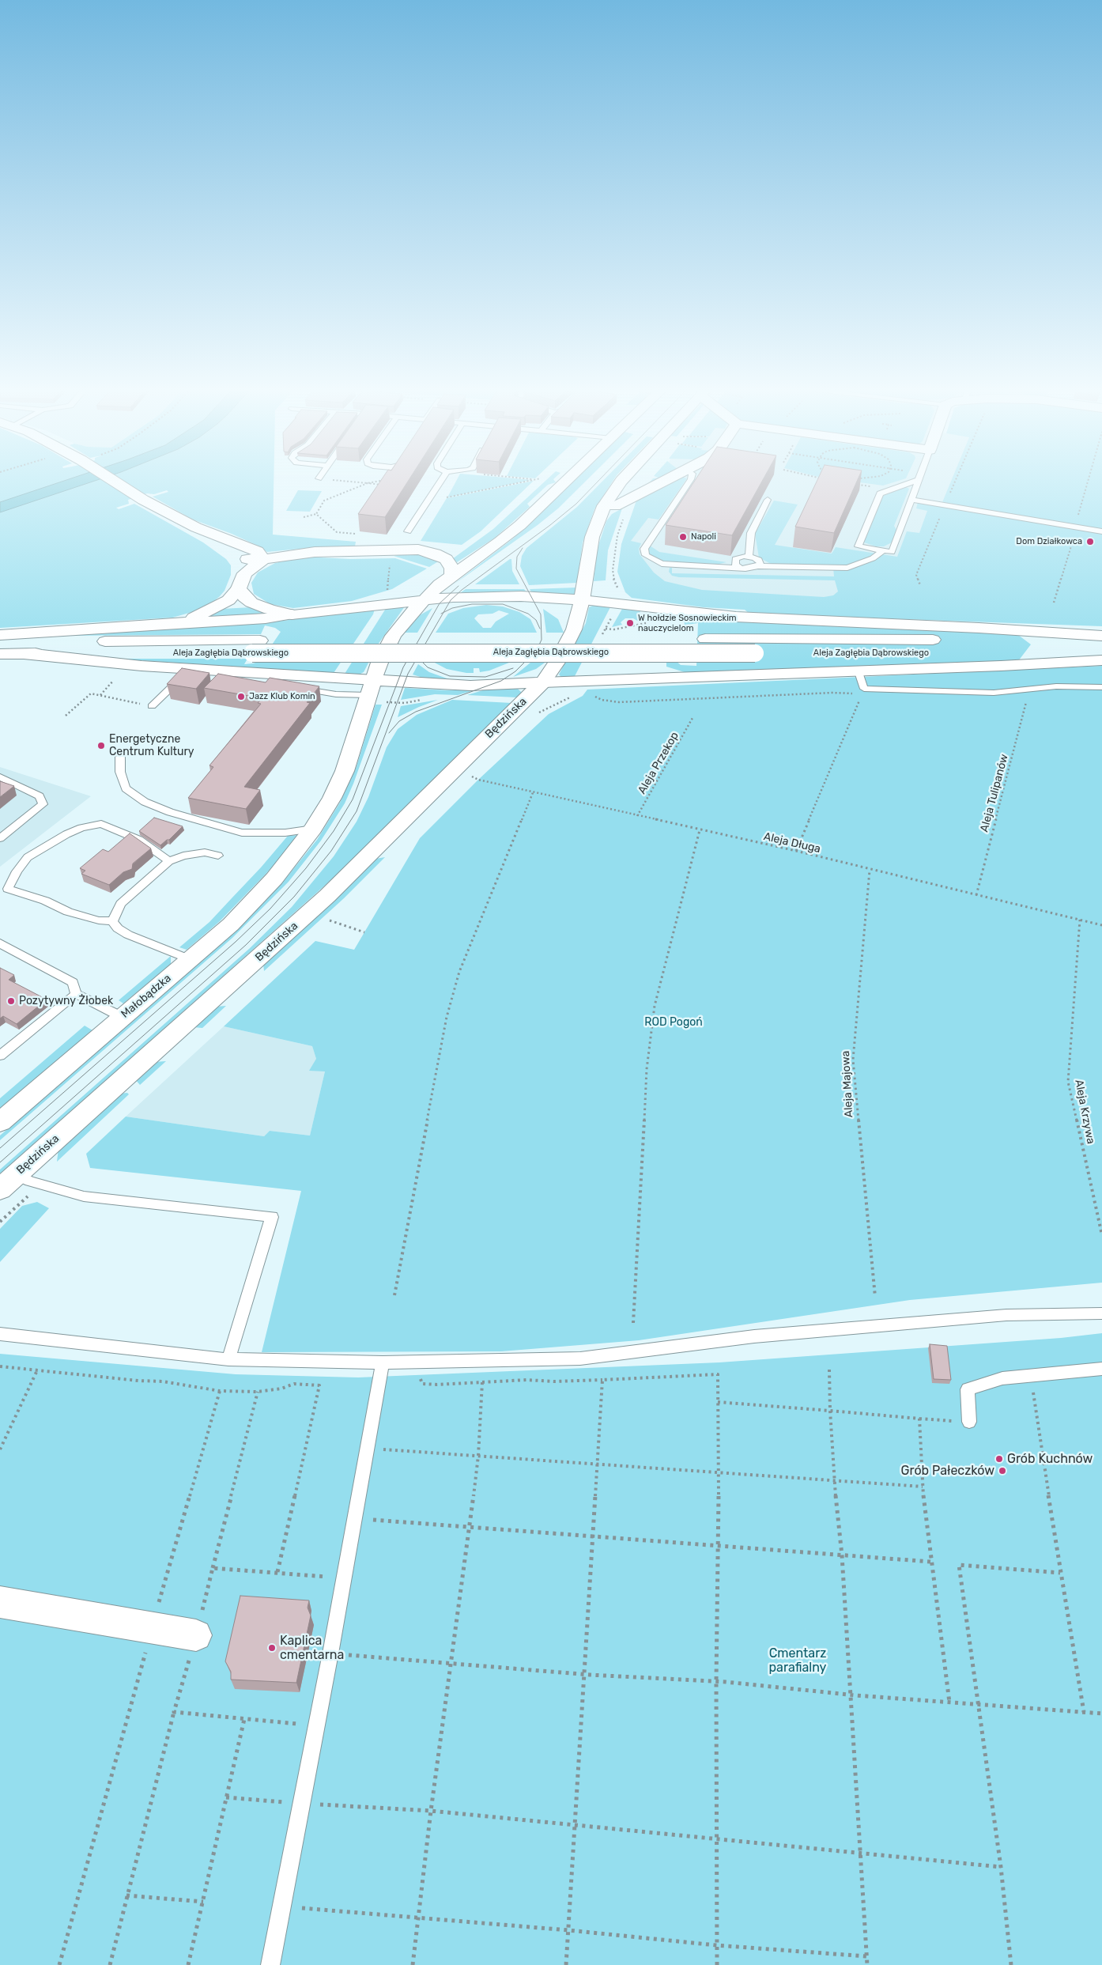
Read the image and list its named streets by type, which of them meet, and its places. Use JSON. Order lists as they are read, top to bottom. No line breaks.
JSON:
{"streets":{"street":["Aleja Zagłębia Dąbrowskiego","Będzińska","Małobądzka"],"path":["Aleja Przekop","Aleja Tulipanów","Aleja Długa","Aleja Majowa","Aleja Krzywa"]},"crossings":[["Aleja Zagłębia Dąbrowskiego","Będzińska"],["Aleja Przekop","Aleja Długa"],["Aleja Tulipanów","Aleja Długa"],["Aleja Długa","Aleja Majowa"],["Aleja Długa","Aleja Krzywa"]],"parks":["ROD Pogoń","Cmentarz parafialny"],"places":["Napoli","Dom Działkowca","W hołdzie Sosnowieckim nauczycielom","Jazz Klub Komin","Energetyczne Centrum Kultury","Pozytywny Żłobek","Grób Kuchnów","Grób Pałeczków","Kaplica cmentarna"]}
